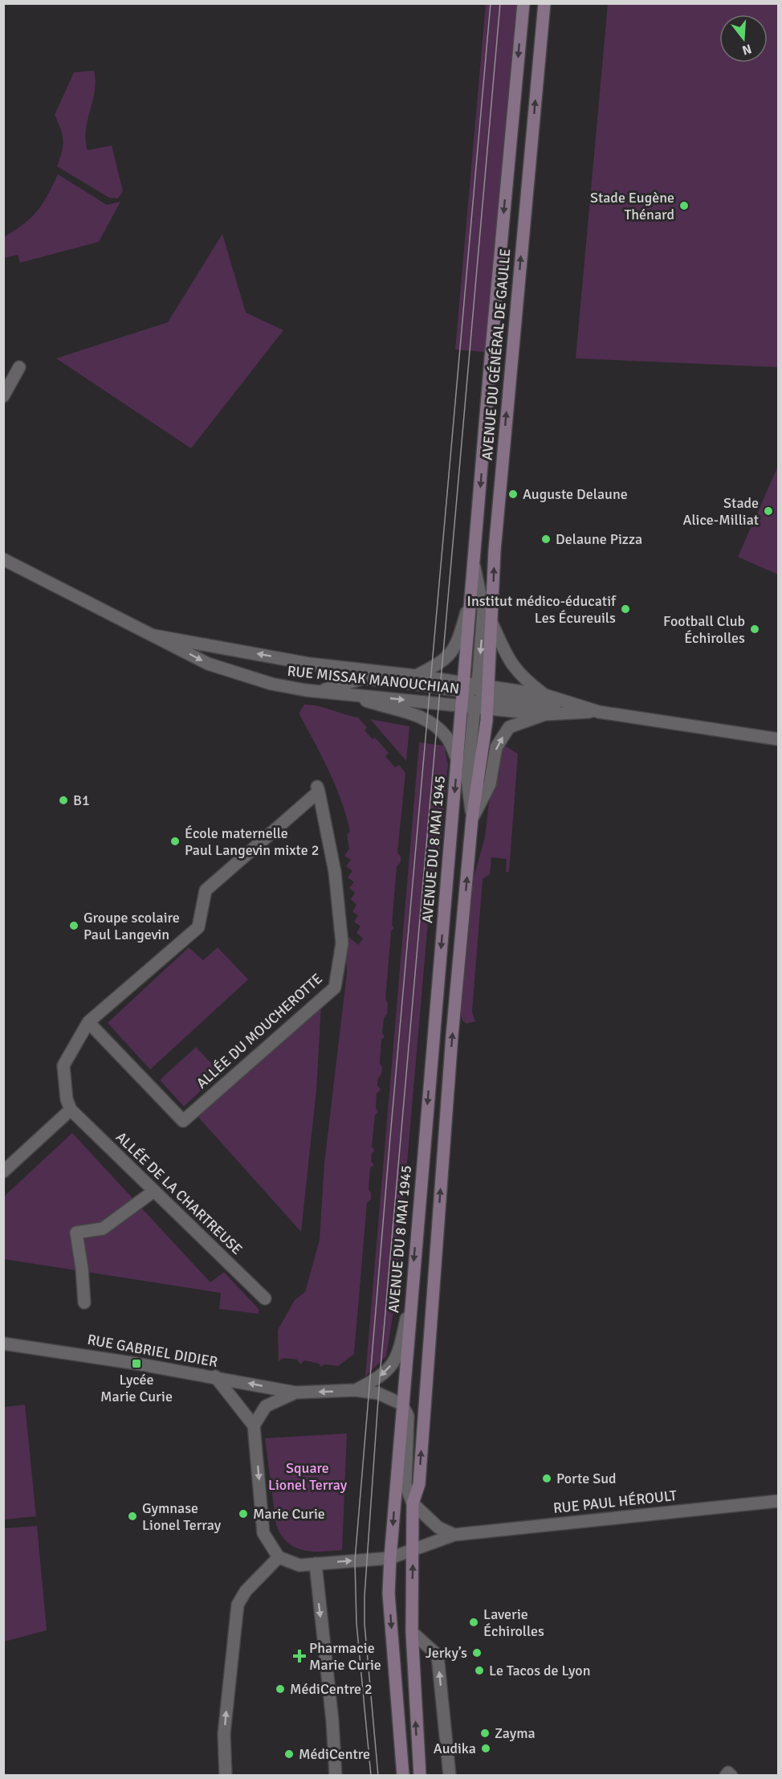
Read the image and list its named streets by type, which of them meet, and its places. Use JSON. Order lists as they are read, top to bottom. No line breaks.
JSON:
{"streets":{"main road":["AVENUE DU GÉNÉRAL DE GAULLE","AVENUE DU 8 MAI 1945"],"street":["RUE MISSAK MANOUCHIAN","ALLÉE DU MOUCHEROTTE","ALLÉE DE LA CHARTREUSE","RUE GABRIEL DIDIER","RUE PAUL HÉROULT"]},"crossings":[["AVENUE DU GÉNÉRAL DE GAULLE","RUE MISSAK MANOUCHIAN"],["AVENUE DU GÉNÉRAL DE GAULLE","AVENUE DU 8 MAI 1945"],["RUE MISSAK MANOUCHIAN","AVENUE DU 8 MAI 1945"],["AVENUE DU 8 MAI 1945","RUE PAUL HÉROULT"]],"parks":["Square Lionel Terray"],"places":{"other":["Stade Eugène Thénard","Auguste Delaune","Stade Alice-Milliat","Delaune Pizza","Institut médico-éducatif Les Écureuils","Football Club Échirolles","B1","École maternelle Paul Langevin mixte 2","Groupe scolaire Paul Langevin","Porte Sud","Marie Curie","Gymnase Lionel Terray","Laverie Échirolles","Jerky’s","Le Tacos de Lyon","MédiCentre 2","Zayma","Audika","MédiCentre"],"transit":["Lycée Marie Curie"],"health":["Pharmacie Marie Curie"]},"north":"bottom"}
